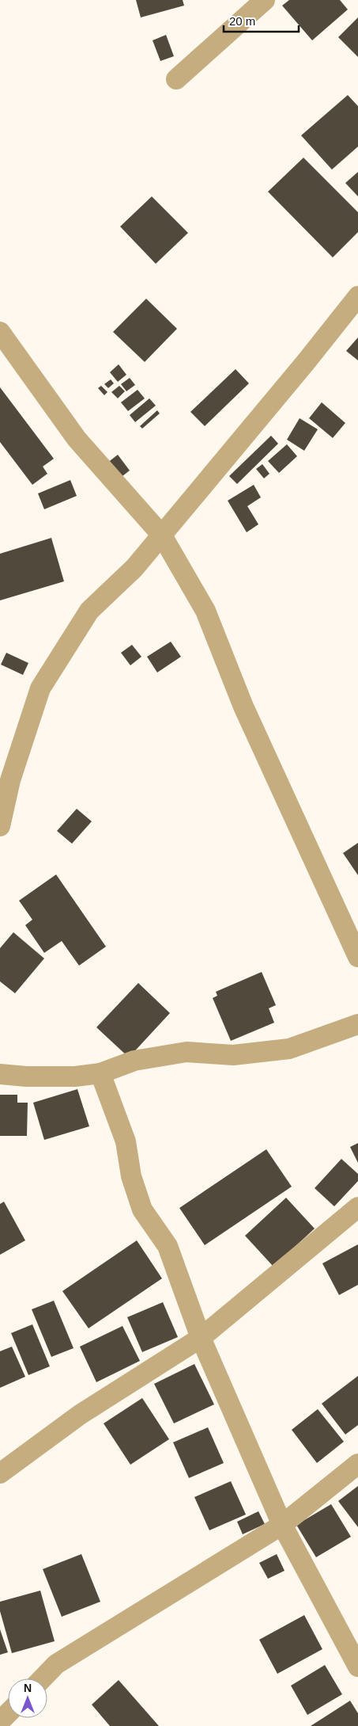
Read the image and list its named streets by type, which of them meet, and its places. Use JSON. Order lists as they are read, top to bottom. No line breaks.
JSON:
{"scale_bar":"20 m","north":"top"}
